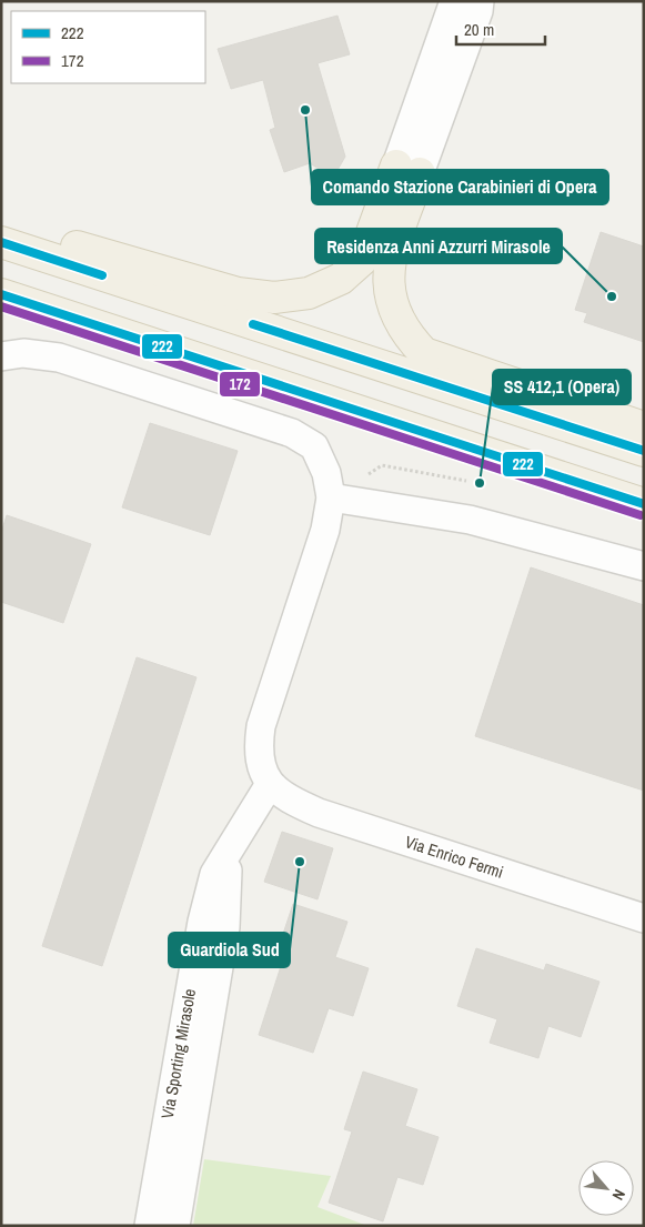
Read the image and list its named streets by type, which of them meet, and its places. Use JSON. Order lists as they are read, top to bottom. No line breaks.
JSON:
{"streets":{"street":["Via Enrico Fermi","Via Sporting Mirasole"]},"crossings":[["Via Enrico Fermi","Via Sporting Mirasole"]],"places":["Comando Stazione Carabinieri di Opera","Residenza Anni Azzurri Mirasole","SS 412,1 (Opera)","Guardiola Sud"],"lines":["transit line 222","transit line 172"],"legend":["222","172"],"scale_bar":"20 m","north":"bottom right"}
